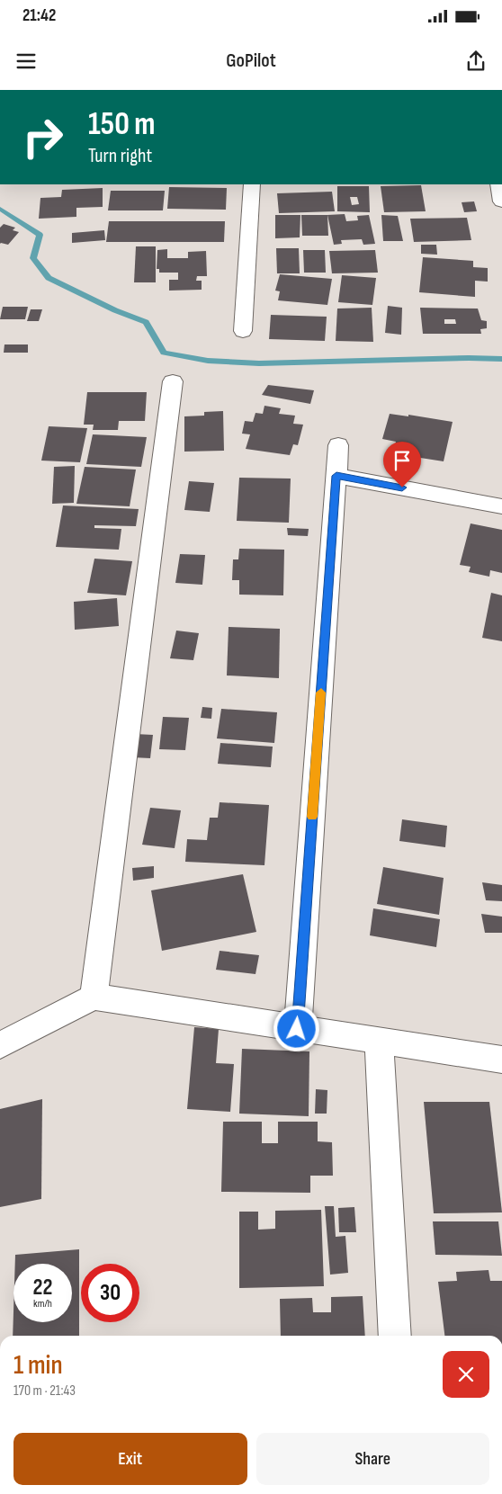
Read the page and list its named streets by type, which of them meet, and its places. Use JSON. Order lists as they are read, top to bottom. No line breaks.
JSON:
{"page":{"status":"21:42","header":"GoPilot","turn":["150 m","Turn right"],"speed":"22 km/h","limit":"30","heading":["1 min","170 m · 21:43"],"buttons":["Exit","Share"]}}
